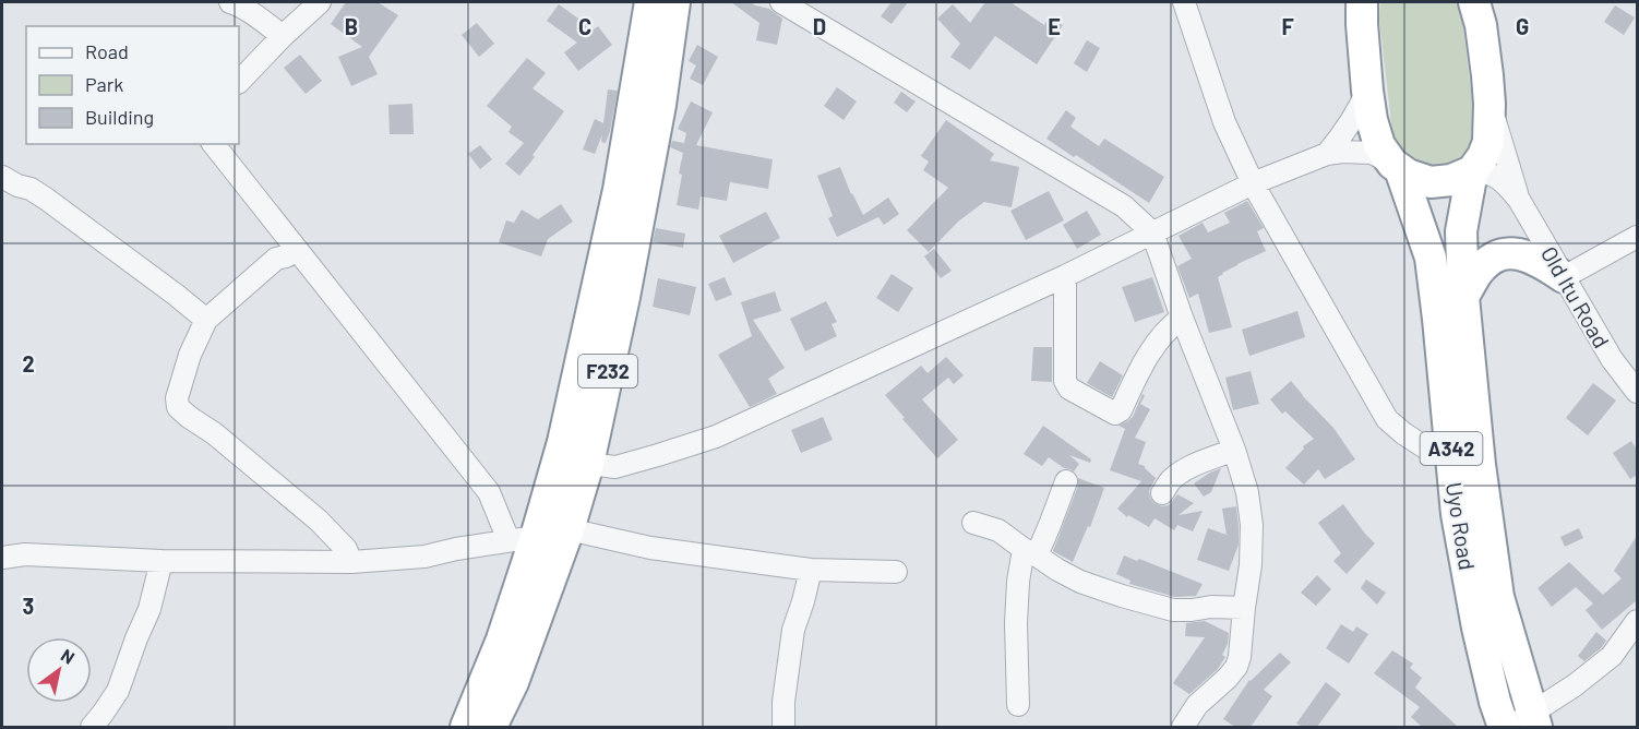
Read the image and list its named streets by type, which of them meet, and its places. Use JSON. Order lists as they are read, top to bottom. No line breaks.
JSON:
{"streets":{"highway":["F232","A342","Uyo Road"],"street":["Old Itu Road"]},"crossings":[["A342","Uyo Road"]],"legend":["Road","Park","Building"],"north":"top right","grid":{"columns":["B","C","D","E","F","G"],"rows":["2","3"]}}
